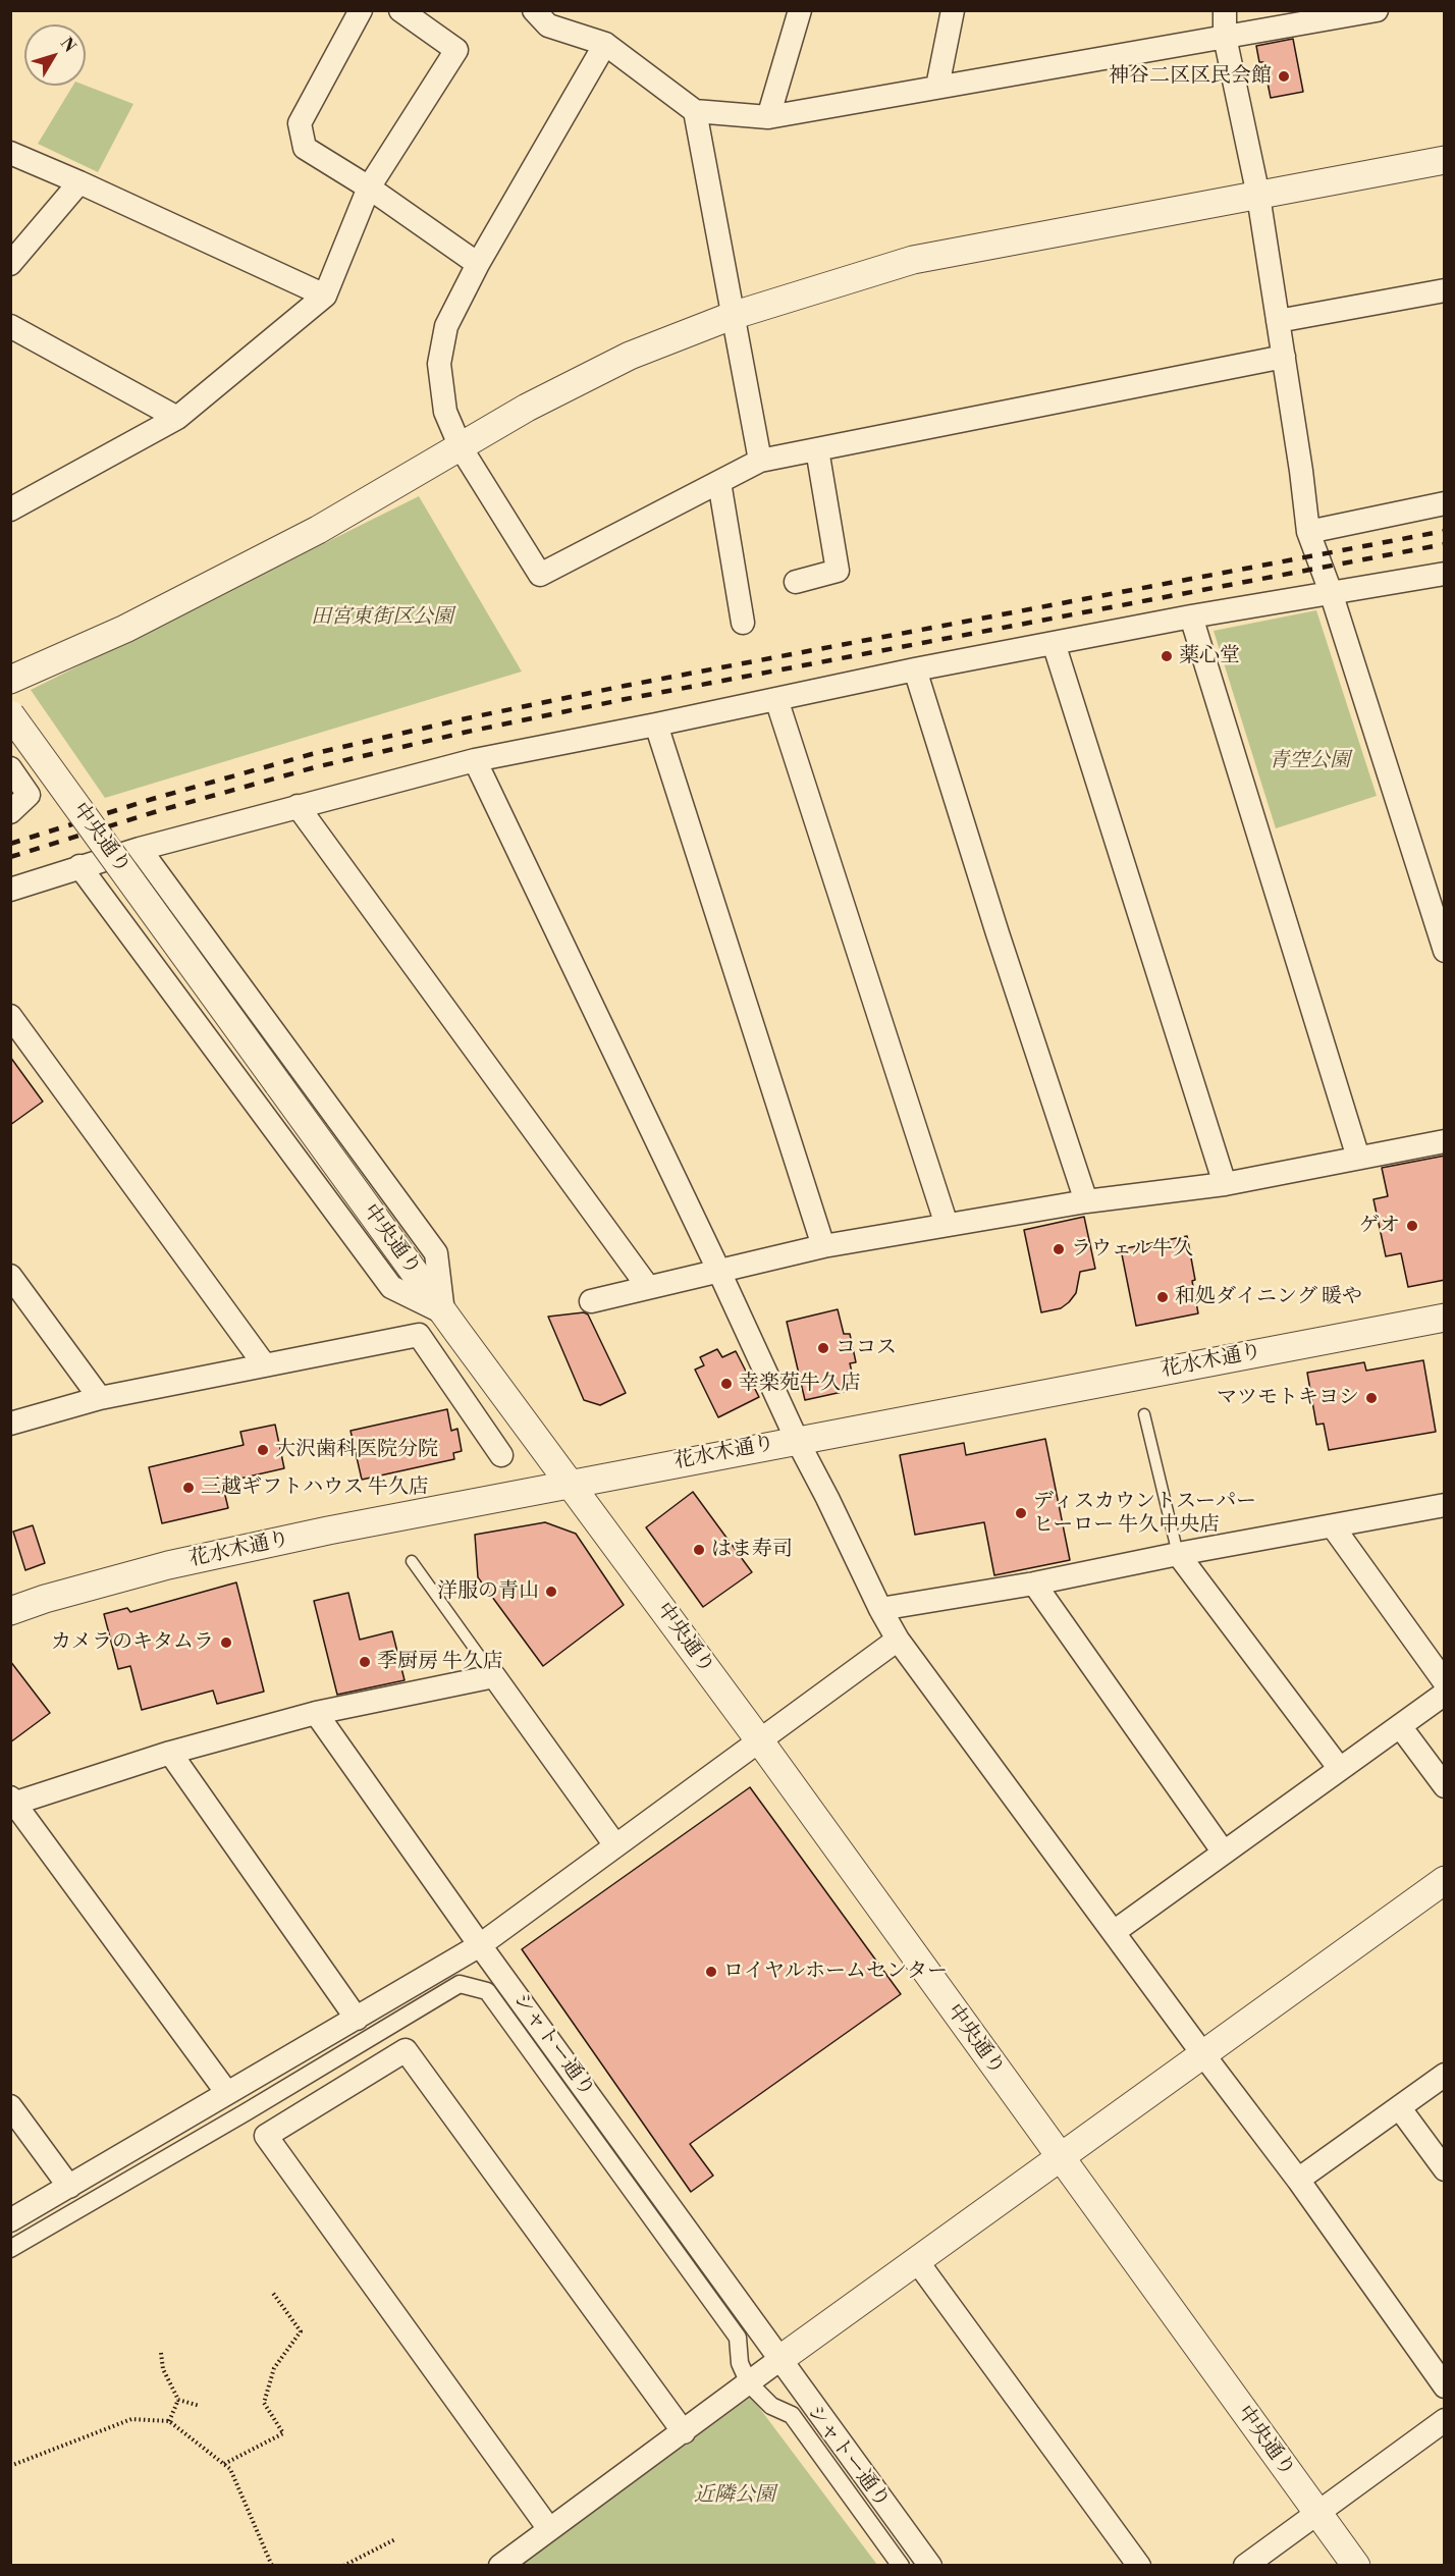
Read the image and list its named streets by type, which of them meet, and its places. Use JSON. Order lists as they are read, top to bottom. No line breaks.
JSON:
{"streets":{"street":["中央通り","花水木通り","シャトー通り"]},"crossings":[["中央通り","花水木通り"]],"parks":["田宮東街区公園","青空公園","近隣公園"],"places":["神谷二区区民会館","薬心堂","ゲオ","ラウェル牛久","和処ダイニング 暖や","ココス","幸楽苑牛久店","マツモトキヨシ","大沢歯科医院分院","三越ギフトハウス 牛久店","ディスカウントスーパー ヒーロー 牛久中央店","はま寿司","洋服の青山","カメラのキタムラ","季厨房 牛久店","ロイヤルホームセンター"],"north":"top right"}
